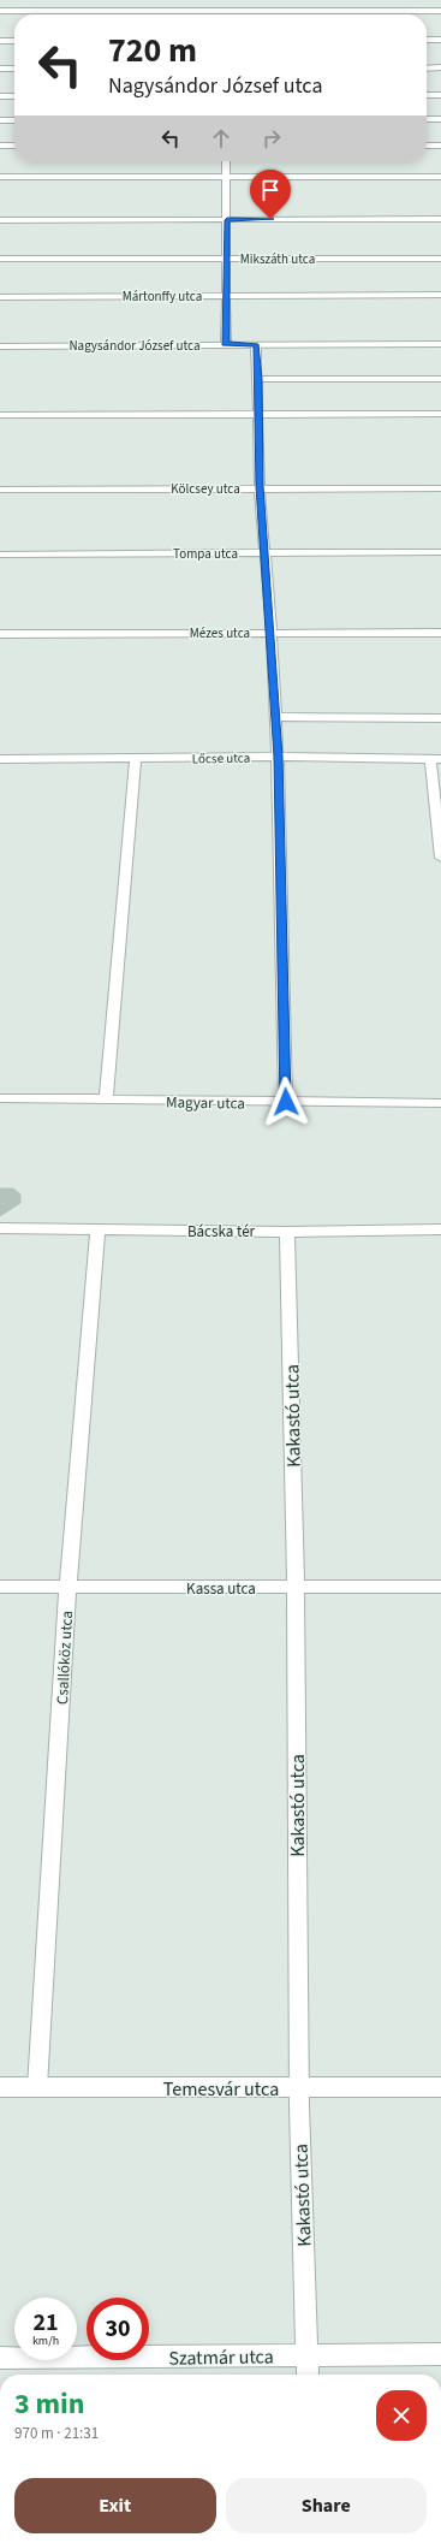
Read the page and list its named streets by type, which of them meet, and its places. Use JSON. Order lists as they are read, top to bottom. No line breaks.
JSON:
{"streets":{"street":["Mikszáth utca","Mártonffy utca","Nagysándor József utca","Kölcsey utca","Tompa utca","Mézes utca","Lőcse utca","Magyar utca","Bácska tér","Kakastó utca","Kassa utca","Csallóköz utca","Temesvár utca","Szatmár utca"]},"crossings":[["Bácska tér","Kakastó utca"],["Bácska tér","Csallóköz utca"],["Kakastó utca","Kassa utca"],["Kakastó utca","Temesvár utca"],["Kakastó utca","Szatmár utca"],["Kassa utca","Csallóköz utca"],["Csallóköz utca","Temesvár utca"]],"page":{"turn":["720 m","Nagysándor József utca"],"speed":"21 km/h","limit":"30","heading":["3 min","970 m · 21:31"],"buttons":["Exit","Share"]}}
